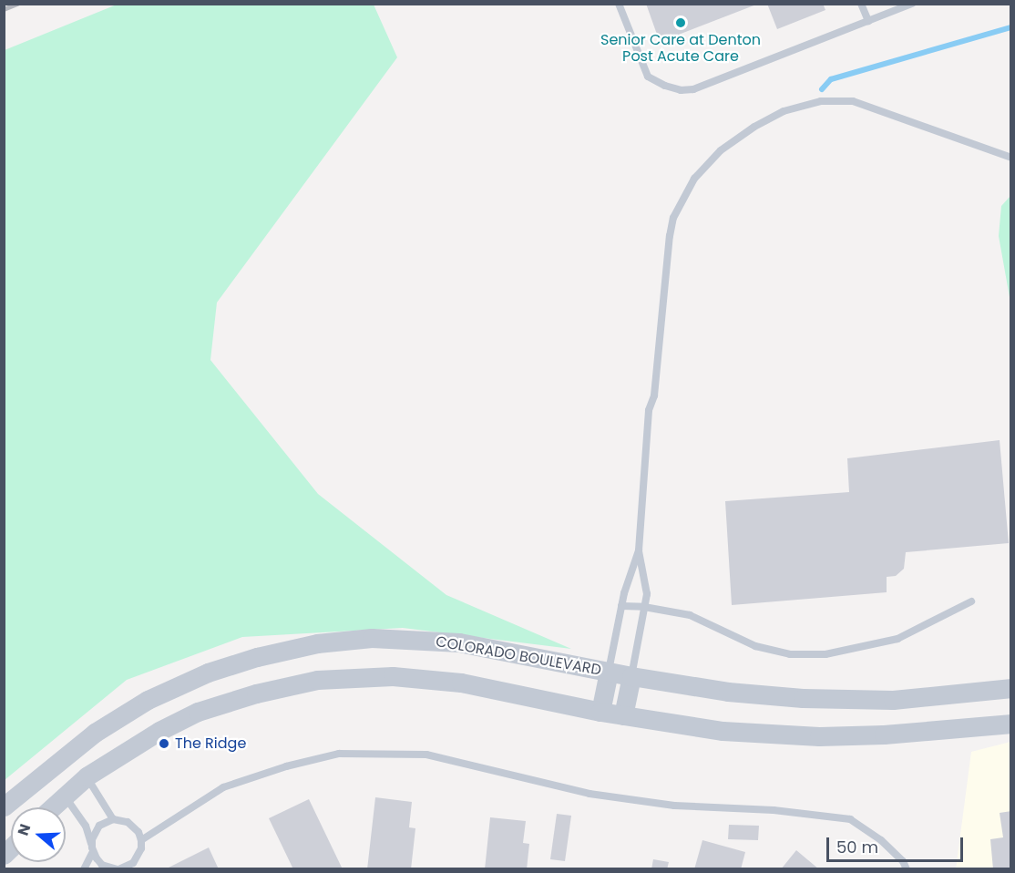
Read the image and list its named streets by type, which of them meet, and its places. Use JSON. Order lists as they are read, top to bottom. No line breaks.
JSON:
{"streets":{"street":["COLORADO BOULEVARD"]},"places":["Senior Care at Denton Post Acute Care","The Ridge"],"scale_bar":"50 m","north":"left"}
